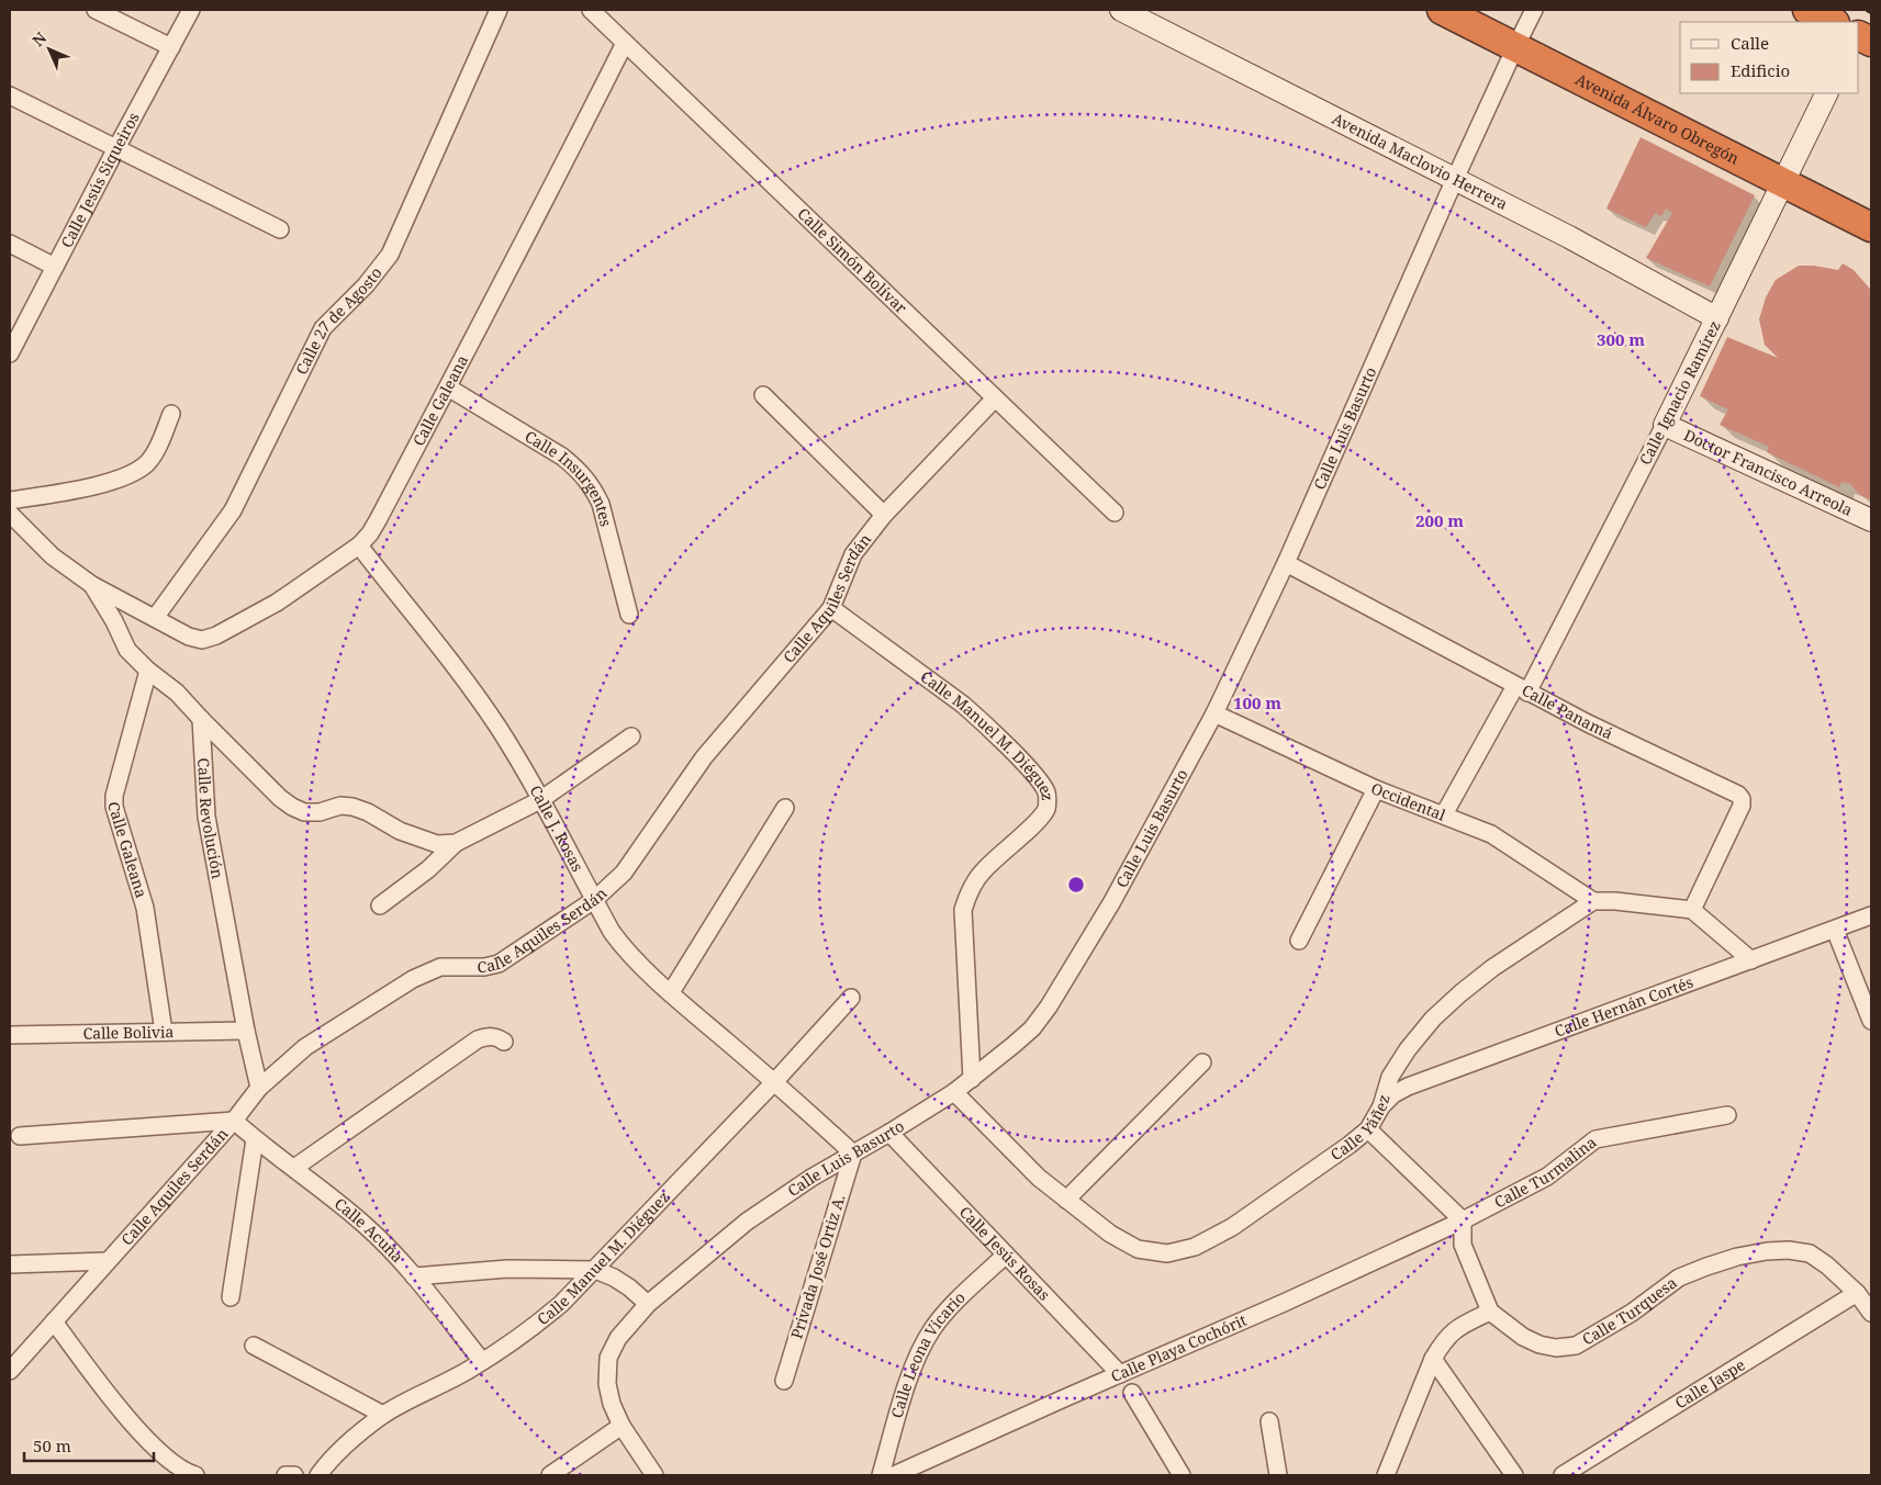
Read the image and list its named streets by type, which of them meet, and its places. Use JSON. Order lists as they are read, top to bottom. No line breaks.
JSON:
{"streets":{"highway":["Avenida Álvaro Obregón"],"street":["Avenida Maclovio Herrera","Calle Jesús Siqueiros","Calle Simón Bolívar","Calle 27 de Agosto","Calle Ignacio Ramírez","Calle Galeana","Calle Luis Basurto","Doctor Francisco Arreola","Calle Insurgentes","Calle Aquiles Serdán","Calle Panamá","Calle Manuel M. Diéguez","Occidental","Calle Revolución","Calle J. Rosas","Calle Hernán Cortés","Calle Bolivia","Calle Yáñez","Calle Turmalina","Calle Acuña","Calle Jesús Rosas","Privada José Ortiz A.","Calle Turquesa","Calle Playa Cochórit","Calle Leona Vicario","Calle Jaspe"]},"crossings":[["Avenida Álvaro Obregón","Calle Ignacio Ramírez"],["Avenida Álvaro Obregón","Calle Luis Basurto"],["Avenida Maclovio Herrera","Calle Ignacio Ramírez"],["Avenida Maclovio Herrera","Calle Luis Basurto"],["Calle Simón Bolívar","Calle Galeana"],["Calle Simón Bolívar","Calle Aquiles Serdán"],["Calle 27 de Agosto","Calle Galeana"],["Calle Ignacio Ramírez","Doctor Francisco Arreola"],["Calle Ignacio Ramírez","Calle Panamá"],["Calle Ignacio Ramírez","Occidental"],["Calle Galeana","Calle Insurgentes"],["Calle Galeana","Calle J. Rosas"],["Calle Galeana","Calle Bolivia"],["Calle Luis Basurto","Calle Panamá"],["Calle Luis Basurto","Calle Manuel M. Diéguez"],["Calle Luis Basurto","Occidental"],["Calle Luis Basurto","Calle J. Rosas"],["Calle Luis Basurto","Calle Yáñez"],["Calle Luis Basurto","Calle Jesús Rosas"],["Calle Luis Basurto","Privada José Ortiz A."],["Calle Aquiles Serdán","Calle Manuel M. Diéguez"],["Calle Aquiles Serdán","Calle Revolución"],["Calle Aquiles Serdán","Calle J. Rosas"],["Calle Aquiles Serdán","Calle Acuña"],["Calle Manuel M. Diéguez","Calle J. Rosas"],["Calle Manuel M. Diéguez","Calle Acuña"],["Occidental","Calle Yáñez"],["Calle Revolución","Calle Bolivia"],["Calle J. Rosas","Privada José Ortiz A."],["Calle Hernán Cortés","Calle Yáñez"],["Calle Turmalina","Calle Turquesa"],["Calle Turmalina","Calle Playa Cochórit"],["Calle Jesús Rosas","Calle Playa Cochórit"],["Calle Jesús Rosas","Calle Leona Vicario"],["Calle Turquesa","Calle Playa Cochórit"],["Calle Turquesa","Calle Jaspe"]],"legend":["Calle","Edificio"],"scale_bar":"50 m","north":"top left","rings":["300 m","200 m","100 m"]}
